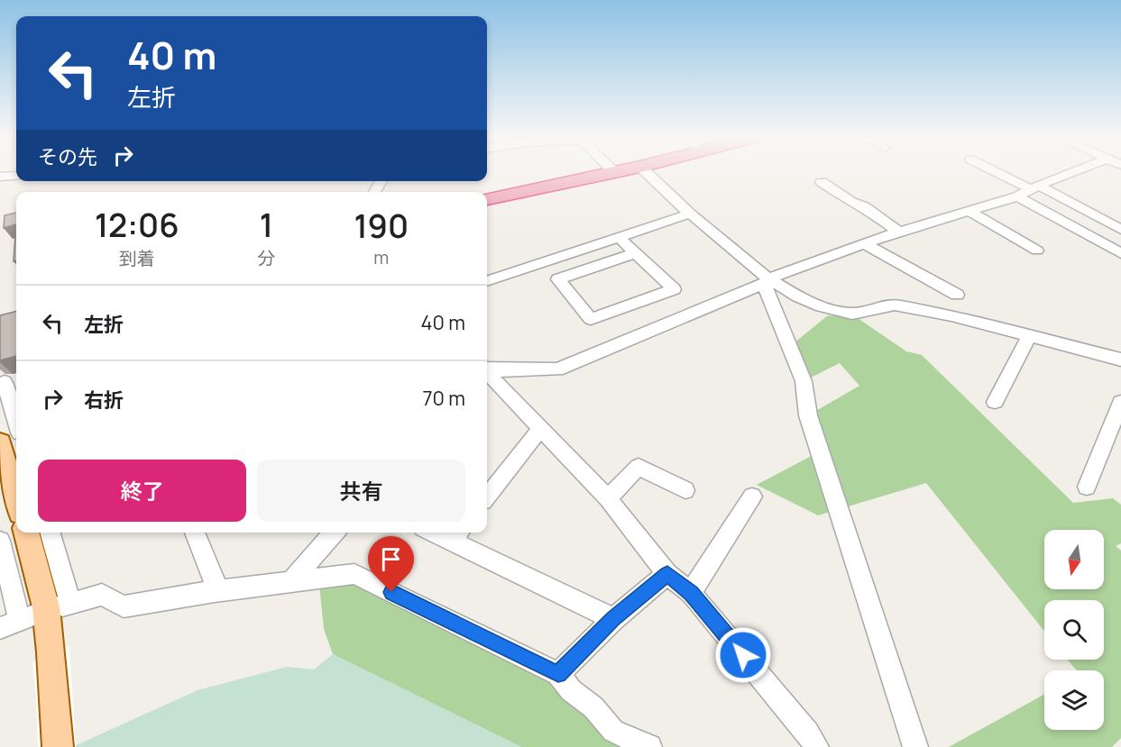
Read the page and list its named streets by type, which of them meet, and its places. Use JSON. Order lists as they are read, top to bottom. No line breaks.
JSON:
{"north":"bottom","page":{"turn":["40 m","左折"],"then":"その先","eta":["12:06","到着","1","分","190","m"],"list":[{"name":"左折","value":"40 m"},{"name":"右折","value":"70 m"}],"buttons":["終了","共有"]}}
